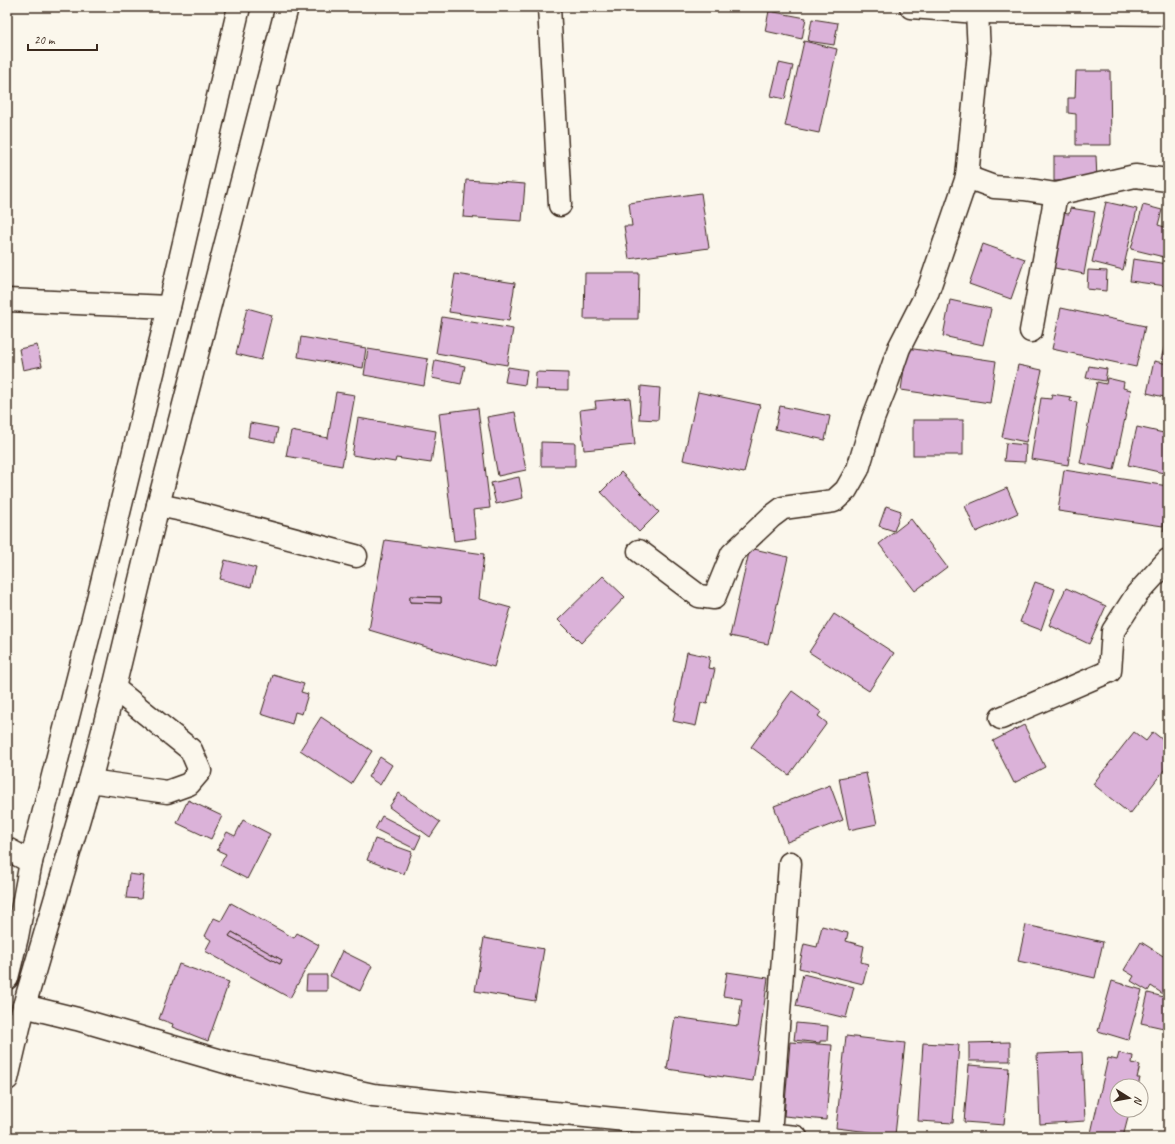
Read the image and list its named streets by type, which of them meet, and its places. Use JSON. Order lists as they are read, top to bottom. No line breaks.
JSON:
{"scale_bar":"20 m","north":"right"}
